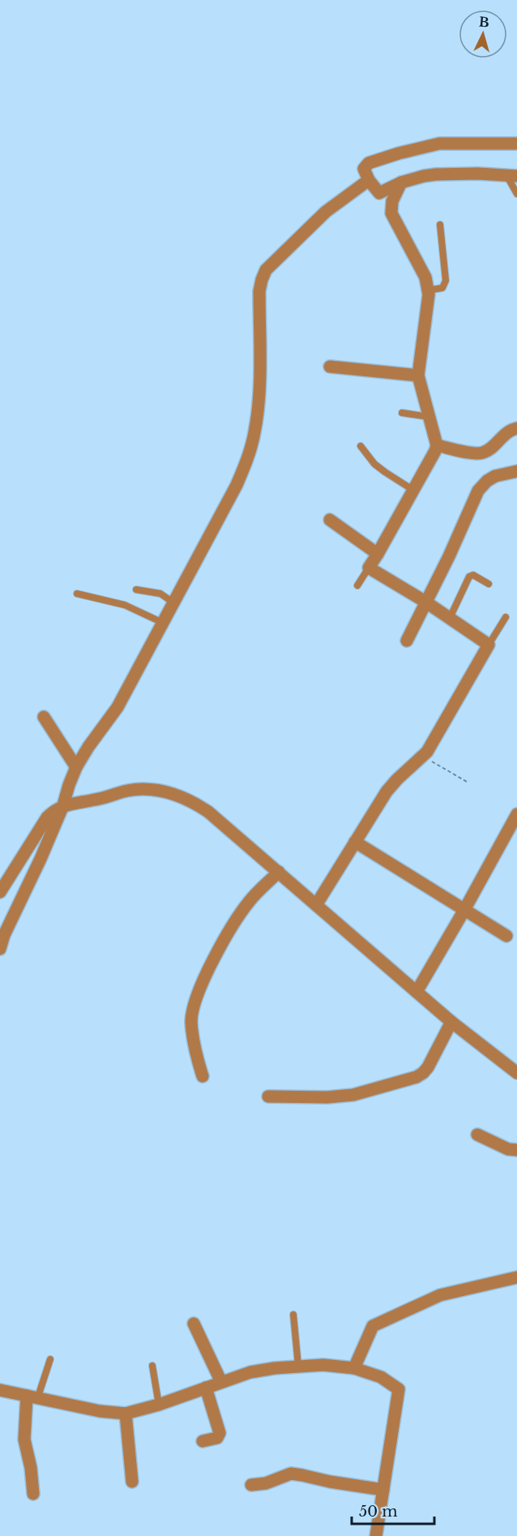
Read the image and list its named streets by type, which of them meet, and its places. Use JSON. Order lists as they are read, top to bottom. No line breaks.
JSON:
{"scale_bar":"50 m","north":"top"}
